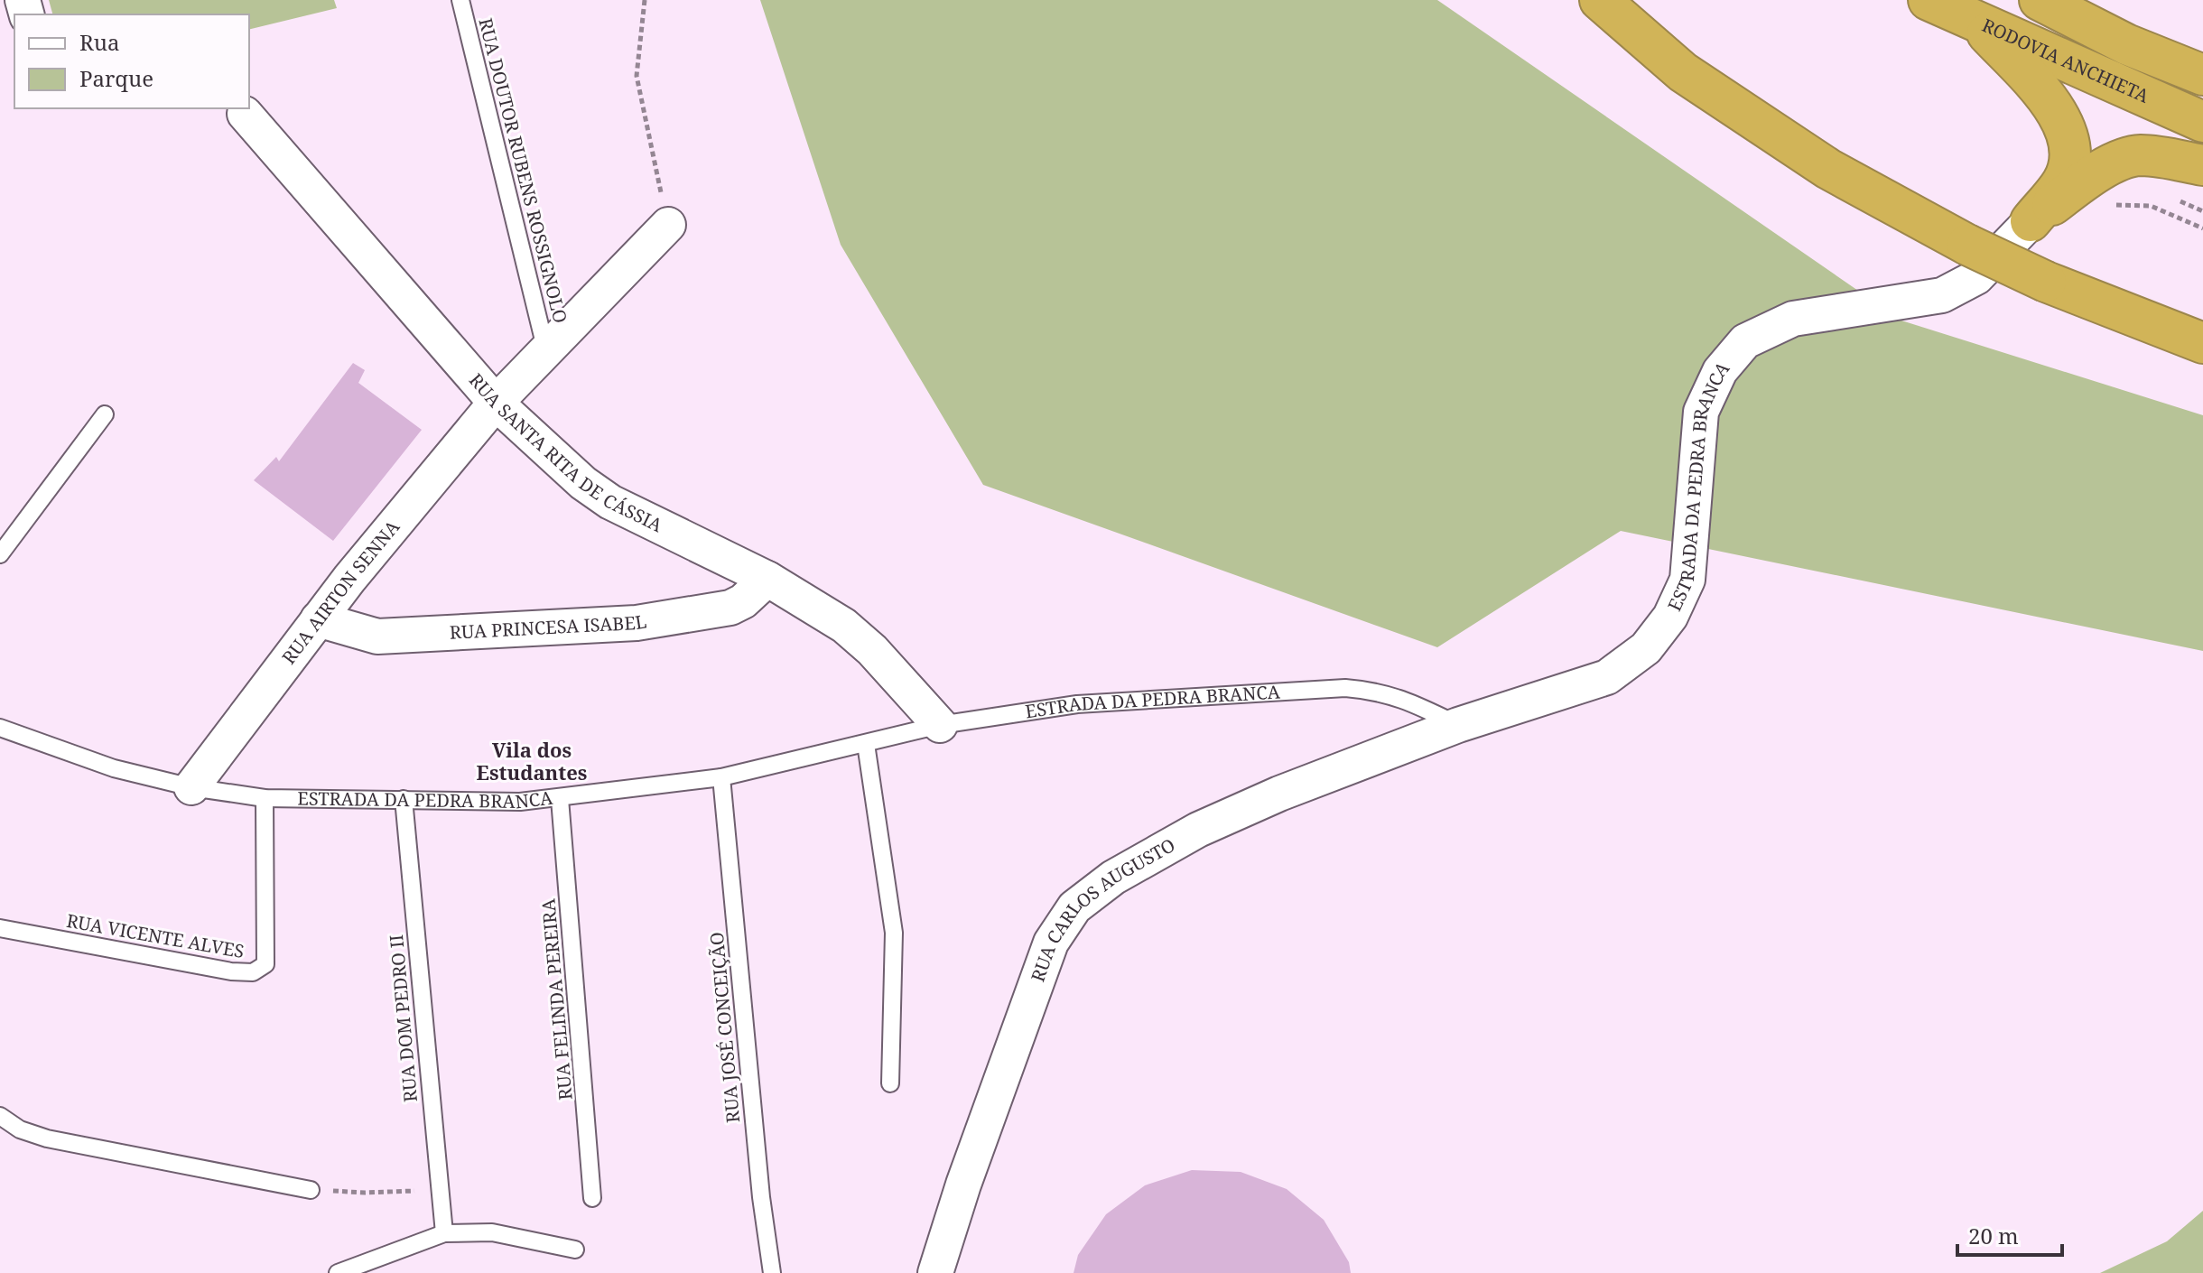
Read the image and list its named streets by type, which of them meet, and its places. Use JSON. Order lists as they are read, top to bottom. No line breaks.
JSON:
{"streets":{"highway":["RODOVIA ANCHIETA"],"street":["RUA SANTA RITA DE CÁSSIA","ESTRADA DA PEDRA BRANCA","RUA AIRTON SENNA","RUA PRINCESA ISABEL","RUA CARLOS AUGUSTO"],"lane":["RUA DOUTOR RUBENS ROSSIGNOLO","RUA VICENTE ALVES","RUA FELINDA PEREIRA","RUA DOM PEDRO II","RUA JOSÉ CONCEIÇÃO"]},"crossings":[["RUA DOUTOR RUBENS ROSSIGNOLO","RUA AIRTON SENNA"],["RUA SANTA RITA DE CÁSSIA","ESTRADA DA PEDRA BRANCA"],["RUA SANTA RITA DE CÁSSIA","RUA AIRTON SENNA"],["RUA SANTA RITA DE CÁSSIA","RUA PRINCESA ISABEL"],["ESTRADA DA PEDRA BRANCA","RUA AIRTON SENNA"],["ESTRADA DA PEDRA BRANCA","RUA CARLOS AUGUSTO"],["ESTRADA DA PEDRA BRANCA","RUA VICENTE ALVES"],["ESTRADA DA PEDRA BRANCA","RUA FELINDA PEREIRA"],["ESTRADA DA PEDRA BRANCA","RUA DOM PEDRO II"],["ESTRADA DA PEDRA BRANCA","RUA JOSÉ CONCEIÇÃO"],["RUA AIRTON SENNA","RUA PRINCESA ISABEL"]],"districts":["Vila dos Estudantes"],"legend":["Rua","Parque"],"scale_bar":"20 m"}
